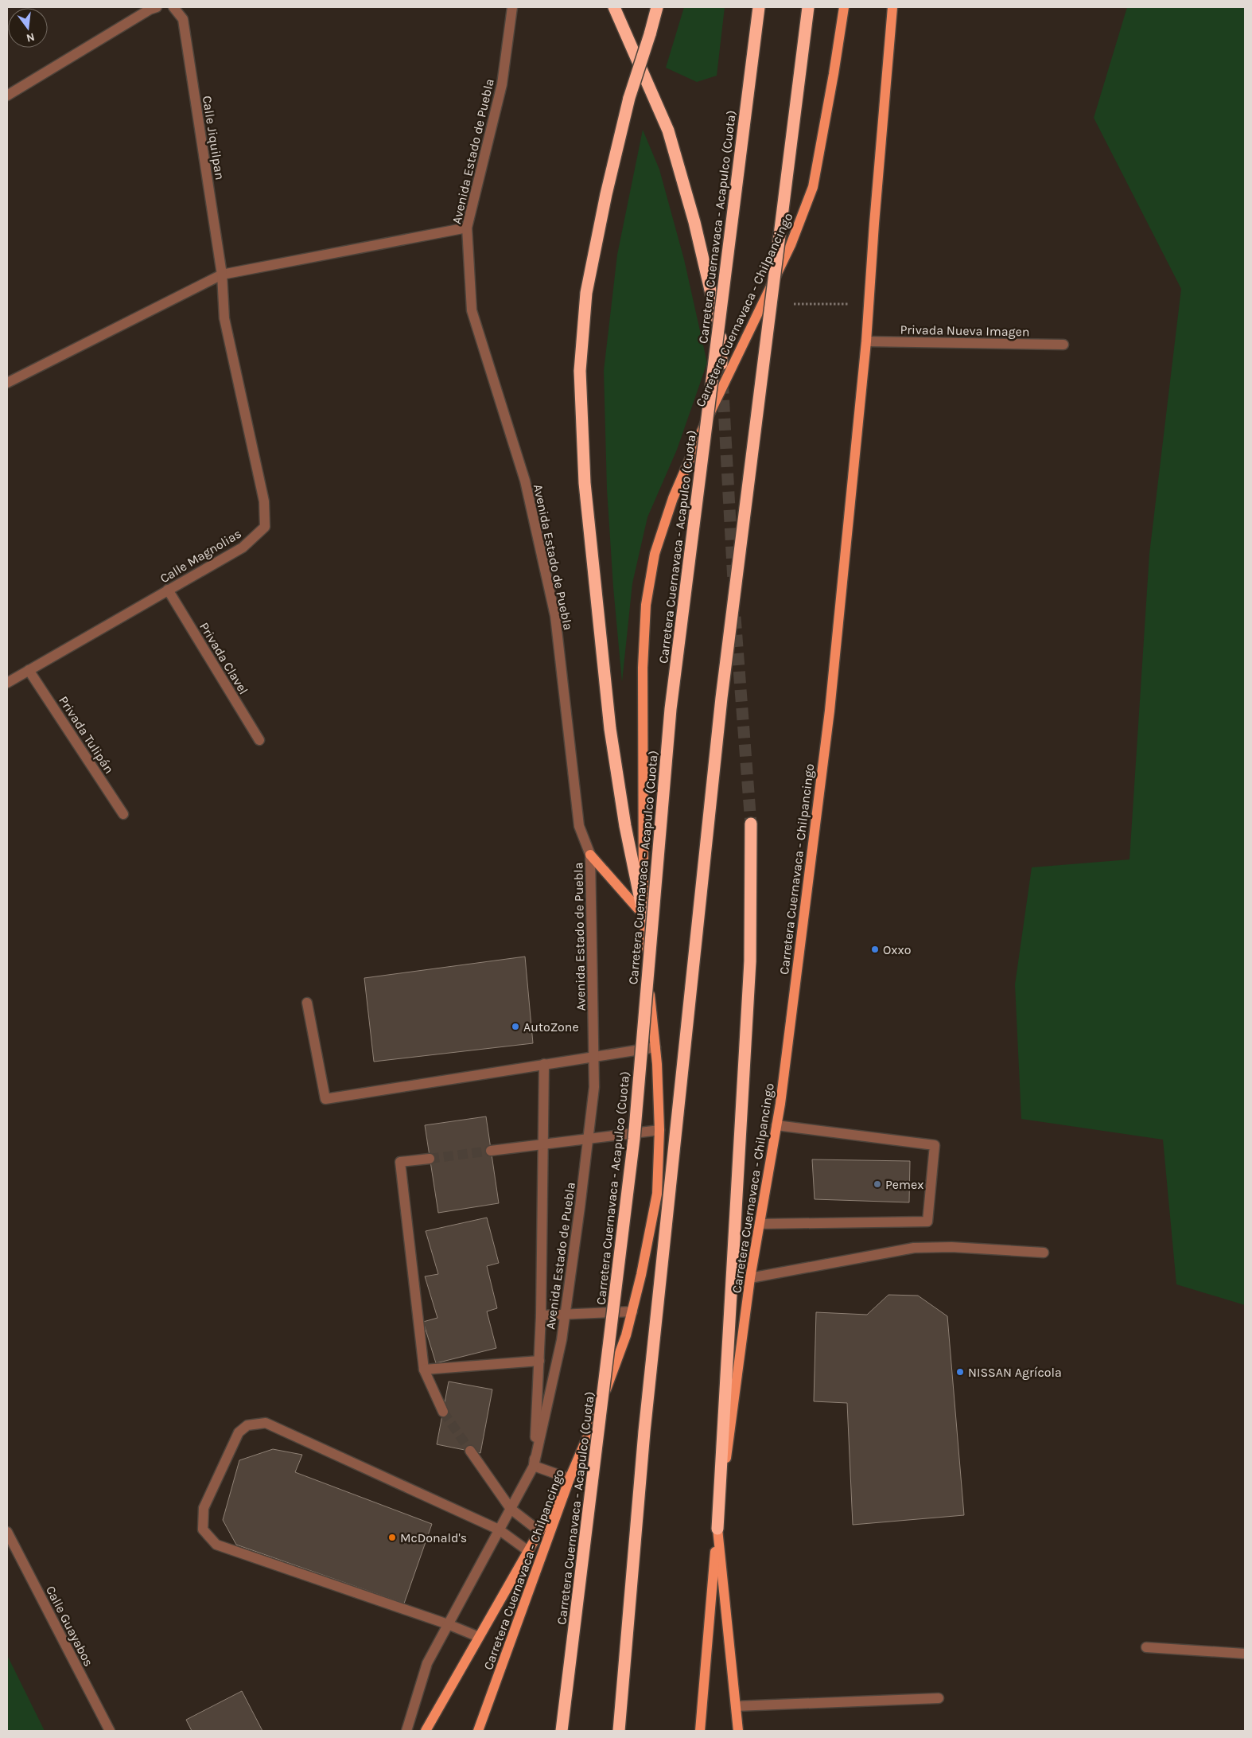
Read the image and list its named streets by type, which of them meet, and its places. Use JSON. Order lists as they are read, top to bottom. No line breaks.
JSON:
{"streets":{"highway":["Carretera Cuernavaca - Acapulco (Cuota)"],"main road":["Carretera Cuernavaca - Chilpancingo"],"street":["Calle Jiquilpan","Avenida Estado de Puebla","Privada Nueva Imagen","Calle Magnolias","Privada Clavel","Privada Tulipán","Calle Guayabos"]},"crossings":[["Calle Jiquilpan","Calle Magnolias"],["Carretera Cuernavaca - Chilpancingo","Privada Nueva Imagen"],["Calle Magnolias","Privada Clavel"],["Calle Magnolias","Privada Tulipán"]],"places":["Oxxo","AutoZone","Pemex","NISSAN Agrícola","McDonald's"],"north":"bottom"}
